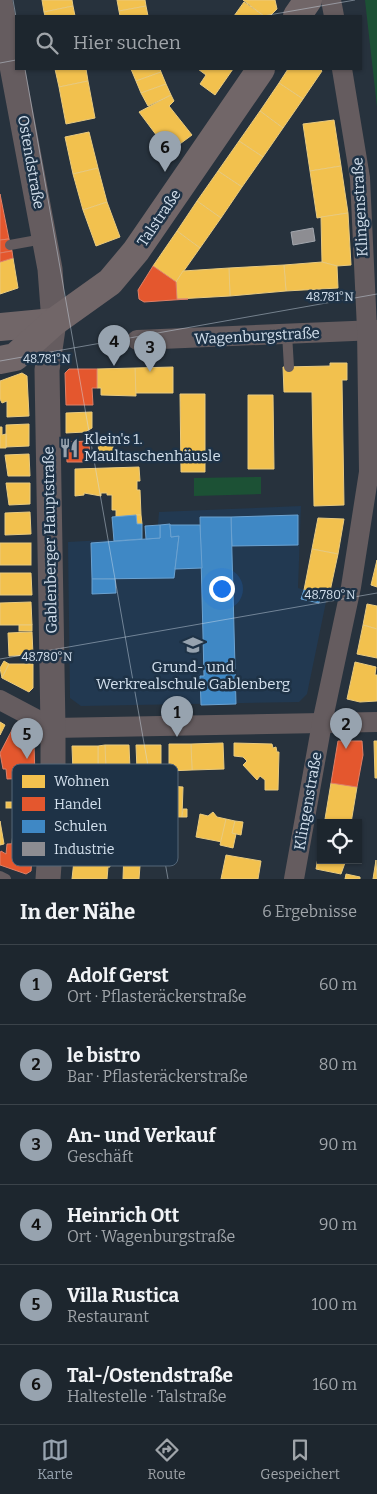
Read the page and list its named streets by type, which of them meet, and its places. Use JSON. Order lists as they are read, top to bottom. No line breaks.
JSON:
{"streets":{"main road":["Talstraße"],"street":["Ostendstraße","Klingenstraße","Wagenburgstraße","Gablenberger Hauptstraße"]},"crossings":[["Ostendstraße","Talstraße"],["Ostendstraße","Gablenberger Hauptstraße"],["Klingenstraße","Wagenburgstraße"],["Talstraße","Gablenberger Hauptstraße"]],"places":{"restaurant":["Klein's 1. Maultaschenhäusle"],"school or university":["Grund- und Werkrealschule Gablenberg"]},"legend":["Wohnen","Handel","Schulen","Industrie"],"page":{"search":"Hier suchen","pins":["6","4","3","1","2","5"],"heading":["In der Nähe","6 Ergebnisse"],"list":[{"mark":"1","name":"Adolf Gerst","note":"Ort · Pflasteräckerstraße","value":"60 m"},{"mark":"2","name":"le bistro","note":"Bar · Pflasteräckerstraße","value":"80 m"},{"mark":"3","name":"An- und Verkauf","note":"Geschäft","value":"90 m"},{"mark":"4","name":"Heinrich Ott","note":"Ort · Wagenburgstraße","value":"90 m"},{"mark":"5","name":"Villa Rustica","note":"Restaurant","value":"100 m"},{"mark":"6","name":"Tal-/Ostendstraße","note":"Haltestelle · Talstraße","value":"160 m"}],"nav":["Karte","Route","Gespeichert"]},"coordinates":["48.781°N","48.780°N"]}
